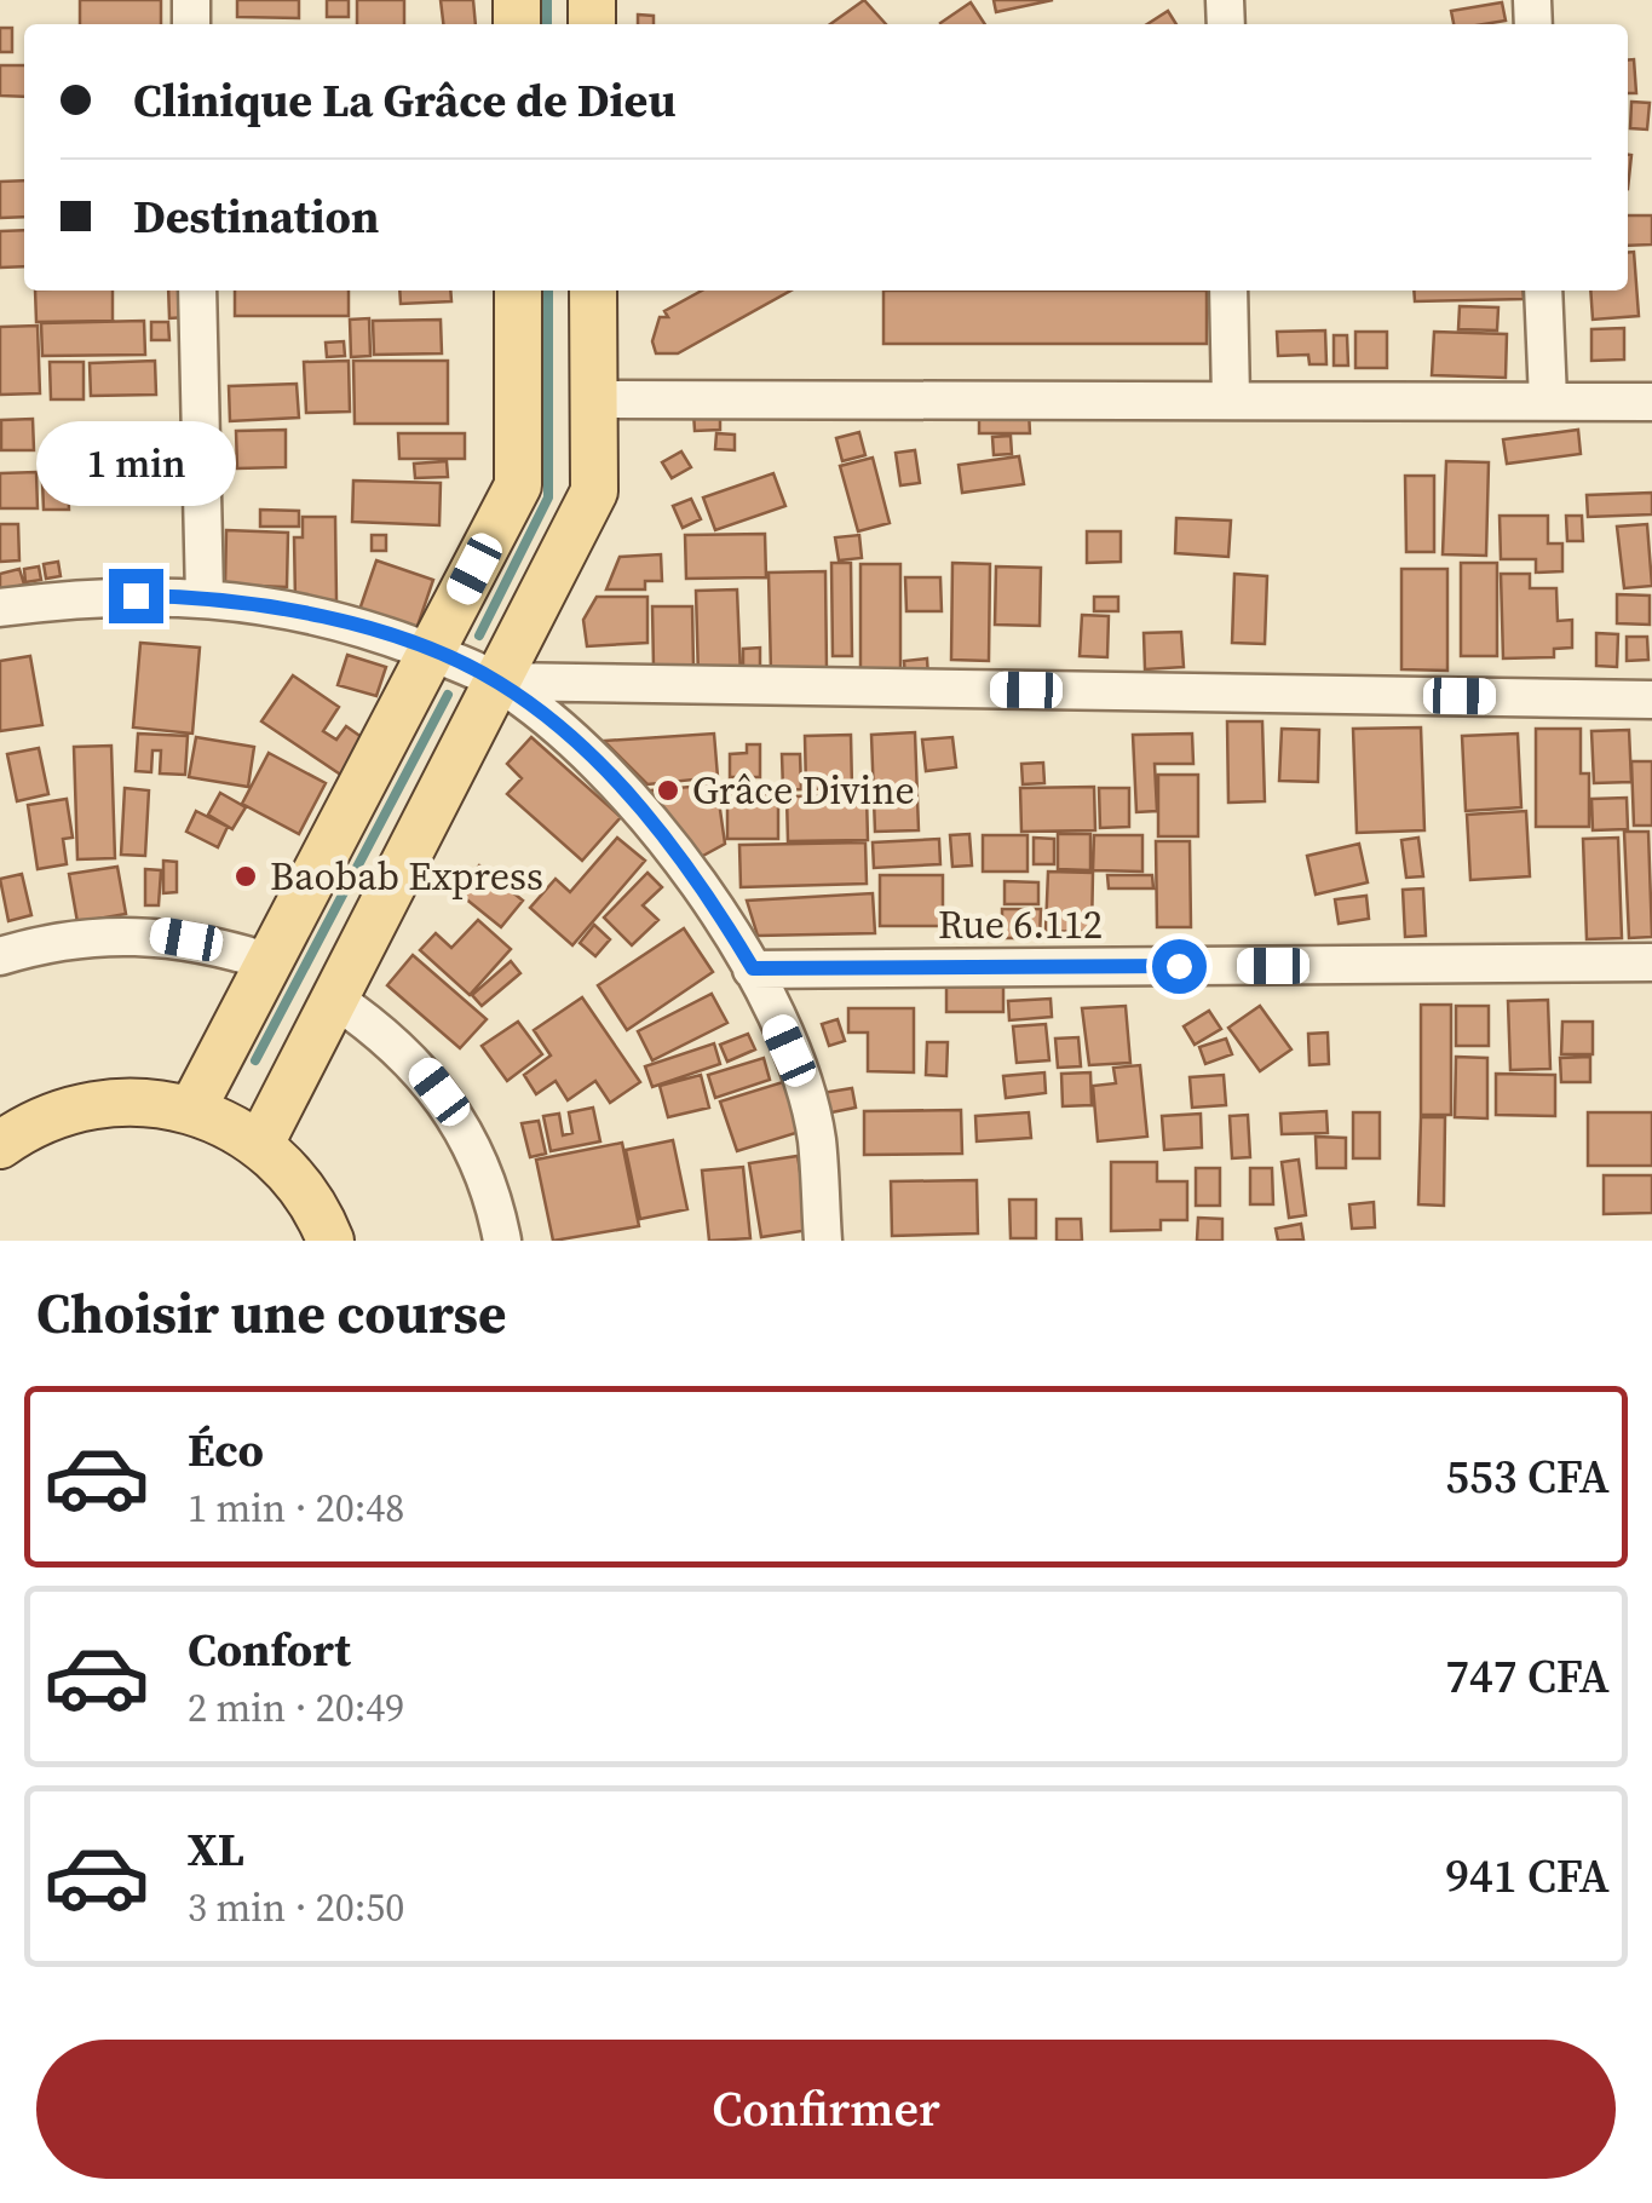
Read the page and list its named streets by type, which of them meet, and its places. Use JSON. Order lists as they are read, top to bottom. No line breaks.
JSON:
{"streets":{"street":["Rue 6.112"]},"places":["Grâce Divine","Baobab Express"],"page":{"banner":["Clinique La Grâce de Dieu","Destination"],"bubble":"1 min","heading":"Choisir une course","list":[{"name":"Éco","note":"1 min · 20:48","value":"553 CFA"},{"name":"Confort","note":"2 min · 20:49","value":"747 CFA"},{"name":"XL","note":"3 min · 20:50","value":"941 CFA"}],"buttons":"Confirmer"}}
